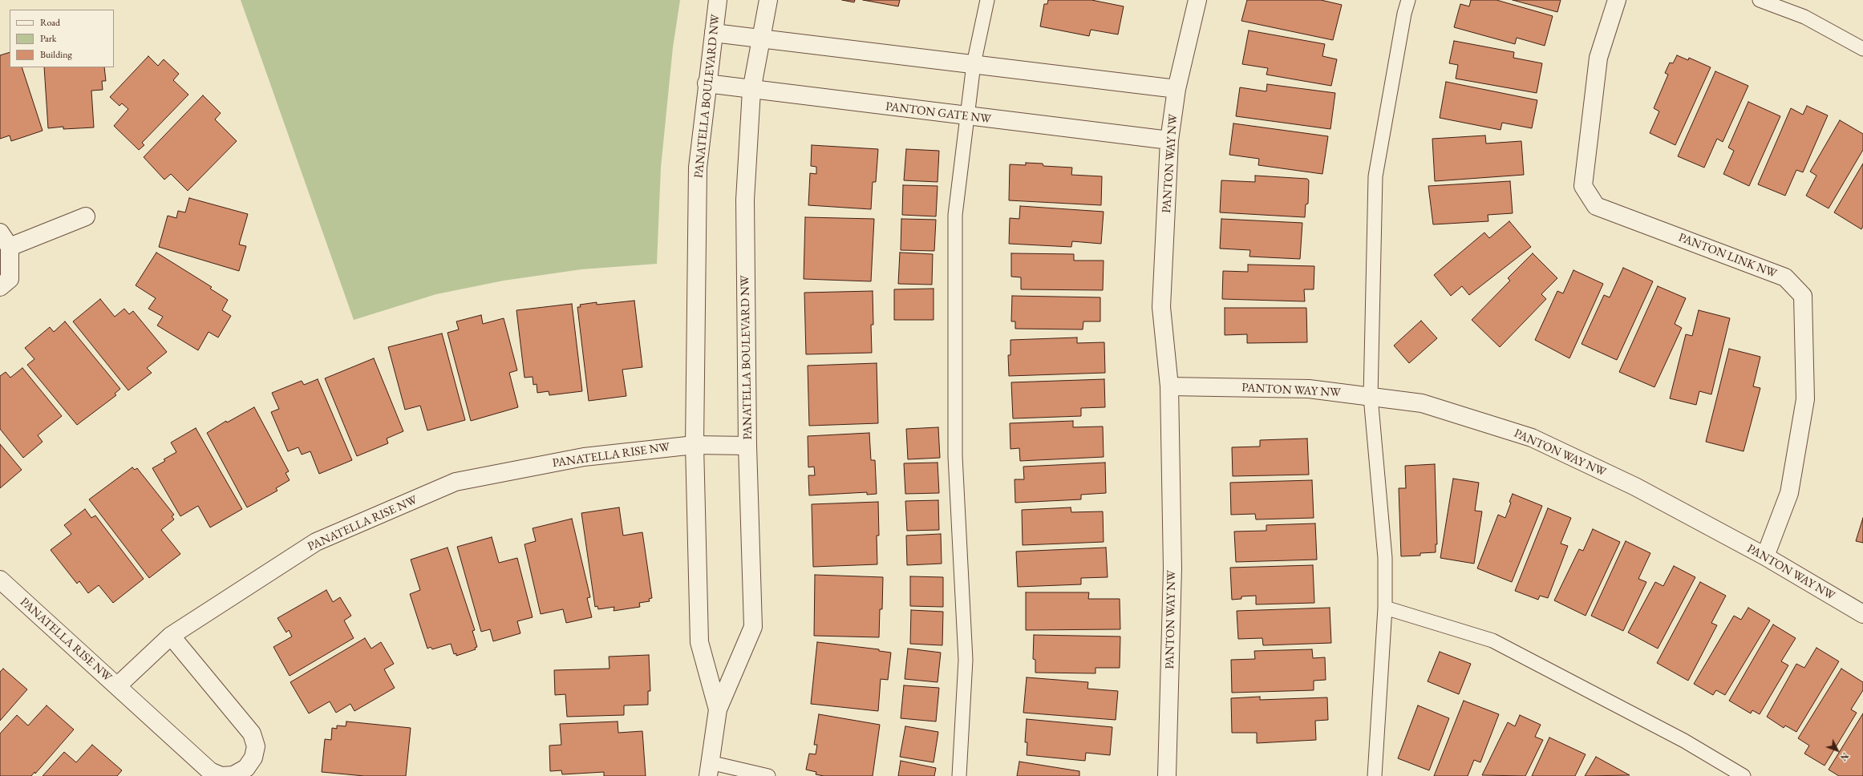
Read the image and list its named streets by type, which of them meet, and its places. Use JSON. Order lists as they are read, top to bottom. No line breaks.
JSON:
{"streets":{"street":["PANATELLA BOULEVARD NW","PANTON GATE NW","PANTON WAY NW","PANTON LINK NW","PANATELLA RISE NW"]},"crossings":[["PANATELLA BOULEVARD NW","PANTON GATE NW"],["PANATELLA BOULEVARD NW","PANATELLA RISE NW"],["PANTON GATE NW","PANTON WAY NW"],["PANTON WAY NW","PANTON LINK NW"]],"legend":["Road","Park","Building"],"north":"bottom right"}
